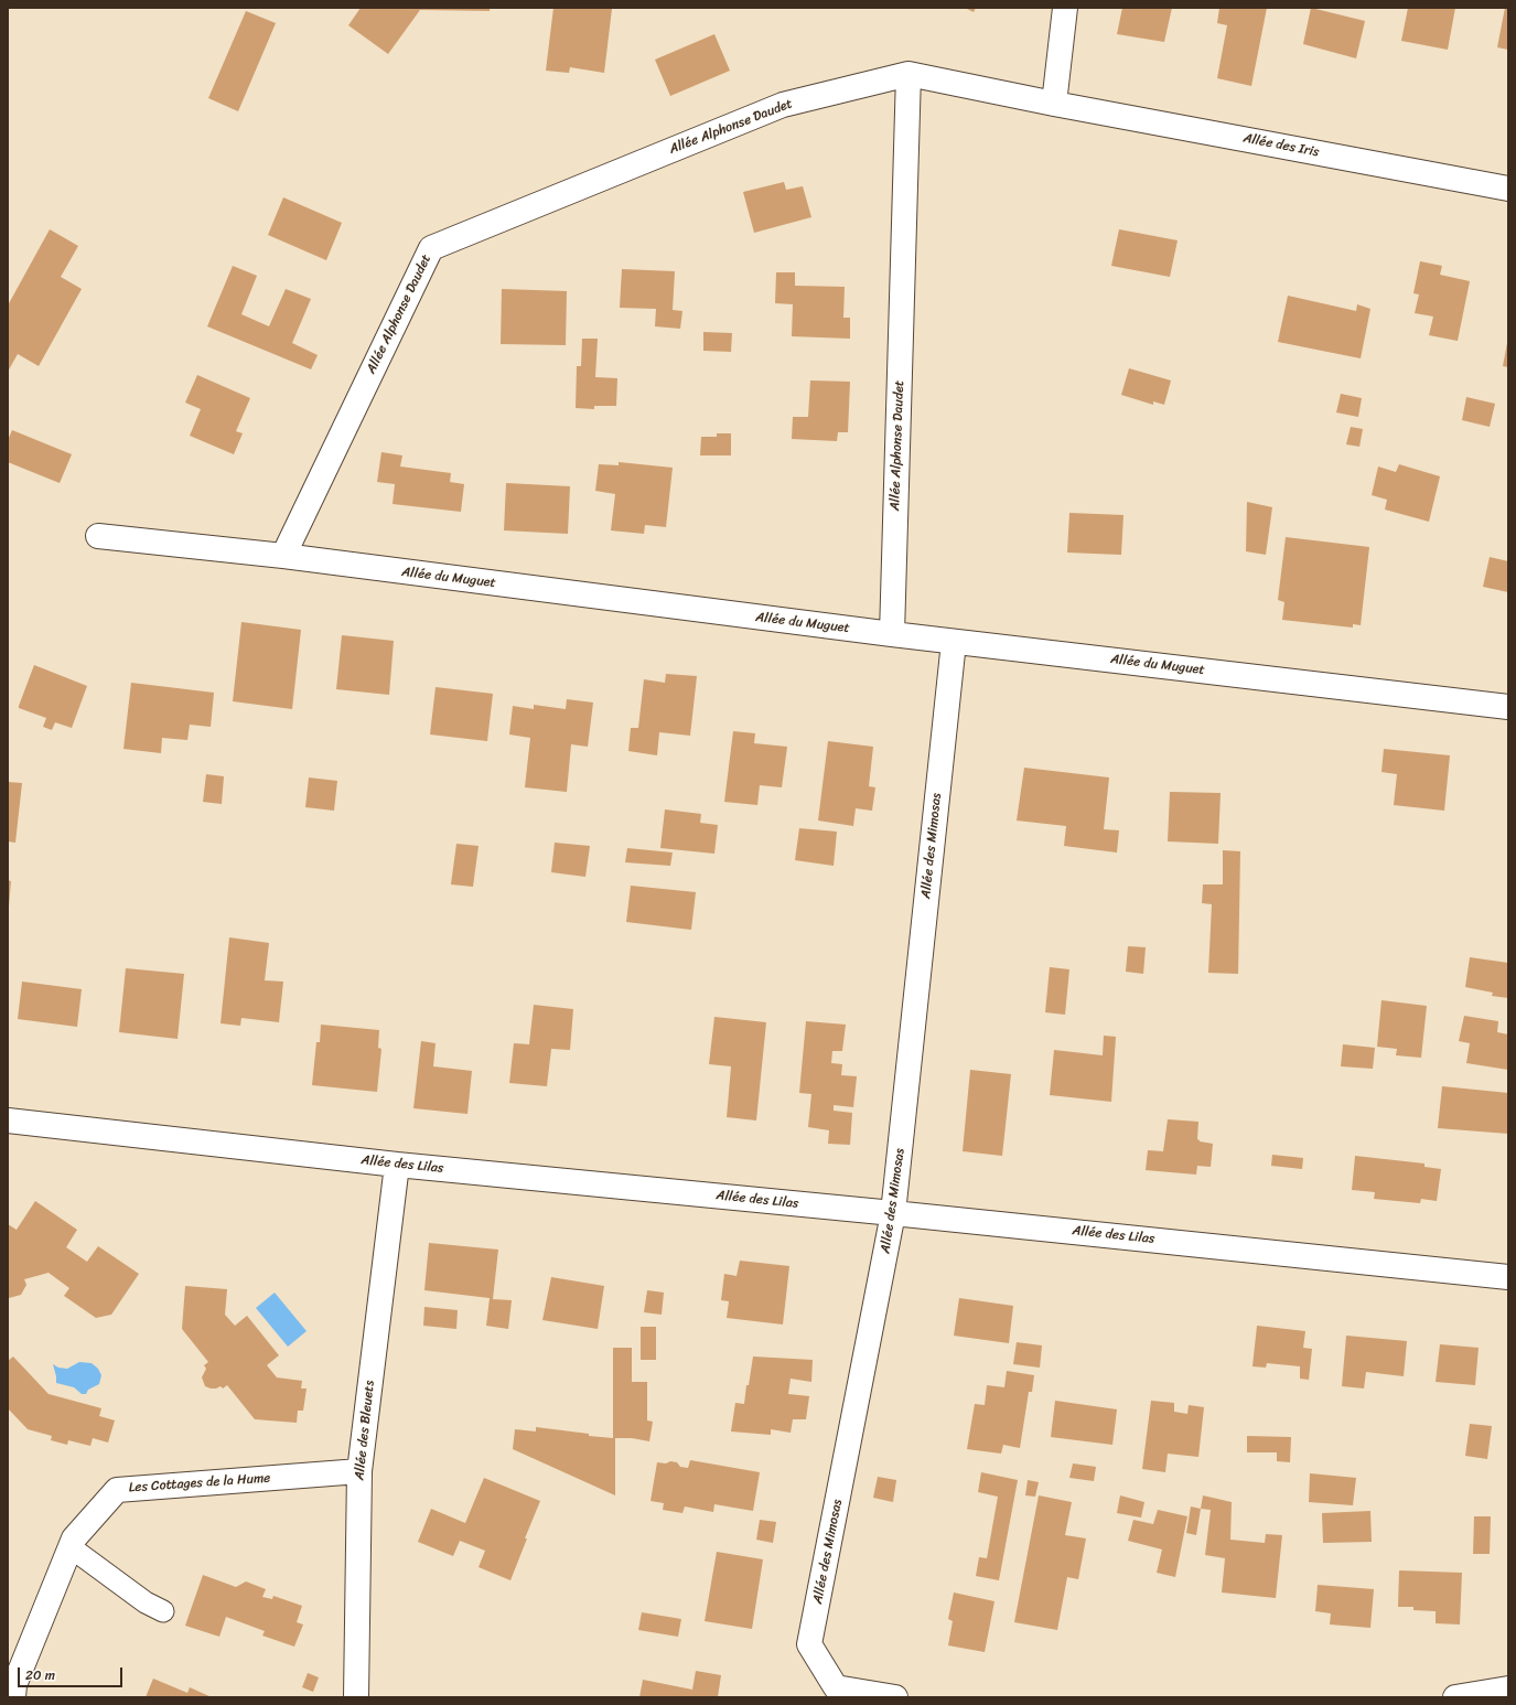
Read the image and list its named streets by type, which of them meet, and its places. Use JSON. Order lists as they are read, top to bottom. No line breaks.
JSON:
{"streets":{"street":["Allée Alphonse Daudet","Allée des Iris","Allée du Muguet","Allée des Mimosas","Allée des Lilas","Allée des Bleuets","Les Cottages de la Hume"]},"crossings":[["Allée Alphonse Daudet","Allée des Iris"],["Allée Alphonse Daudet","Allée du Muguet"],["Allée du Muguet","Allée des Mimosas"],["Allée des Mimosas","Allée des Lilas"],["Allée des Lilas","Allée des Bleuets"],["Allée des Bleuets","Les Cottages de la Hume"]],"scale_bar":"20 m"}
